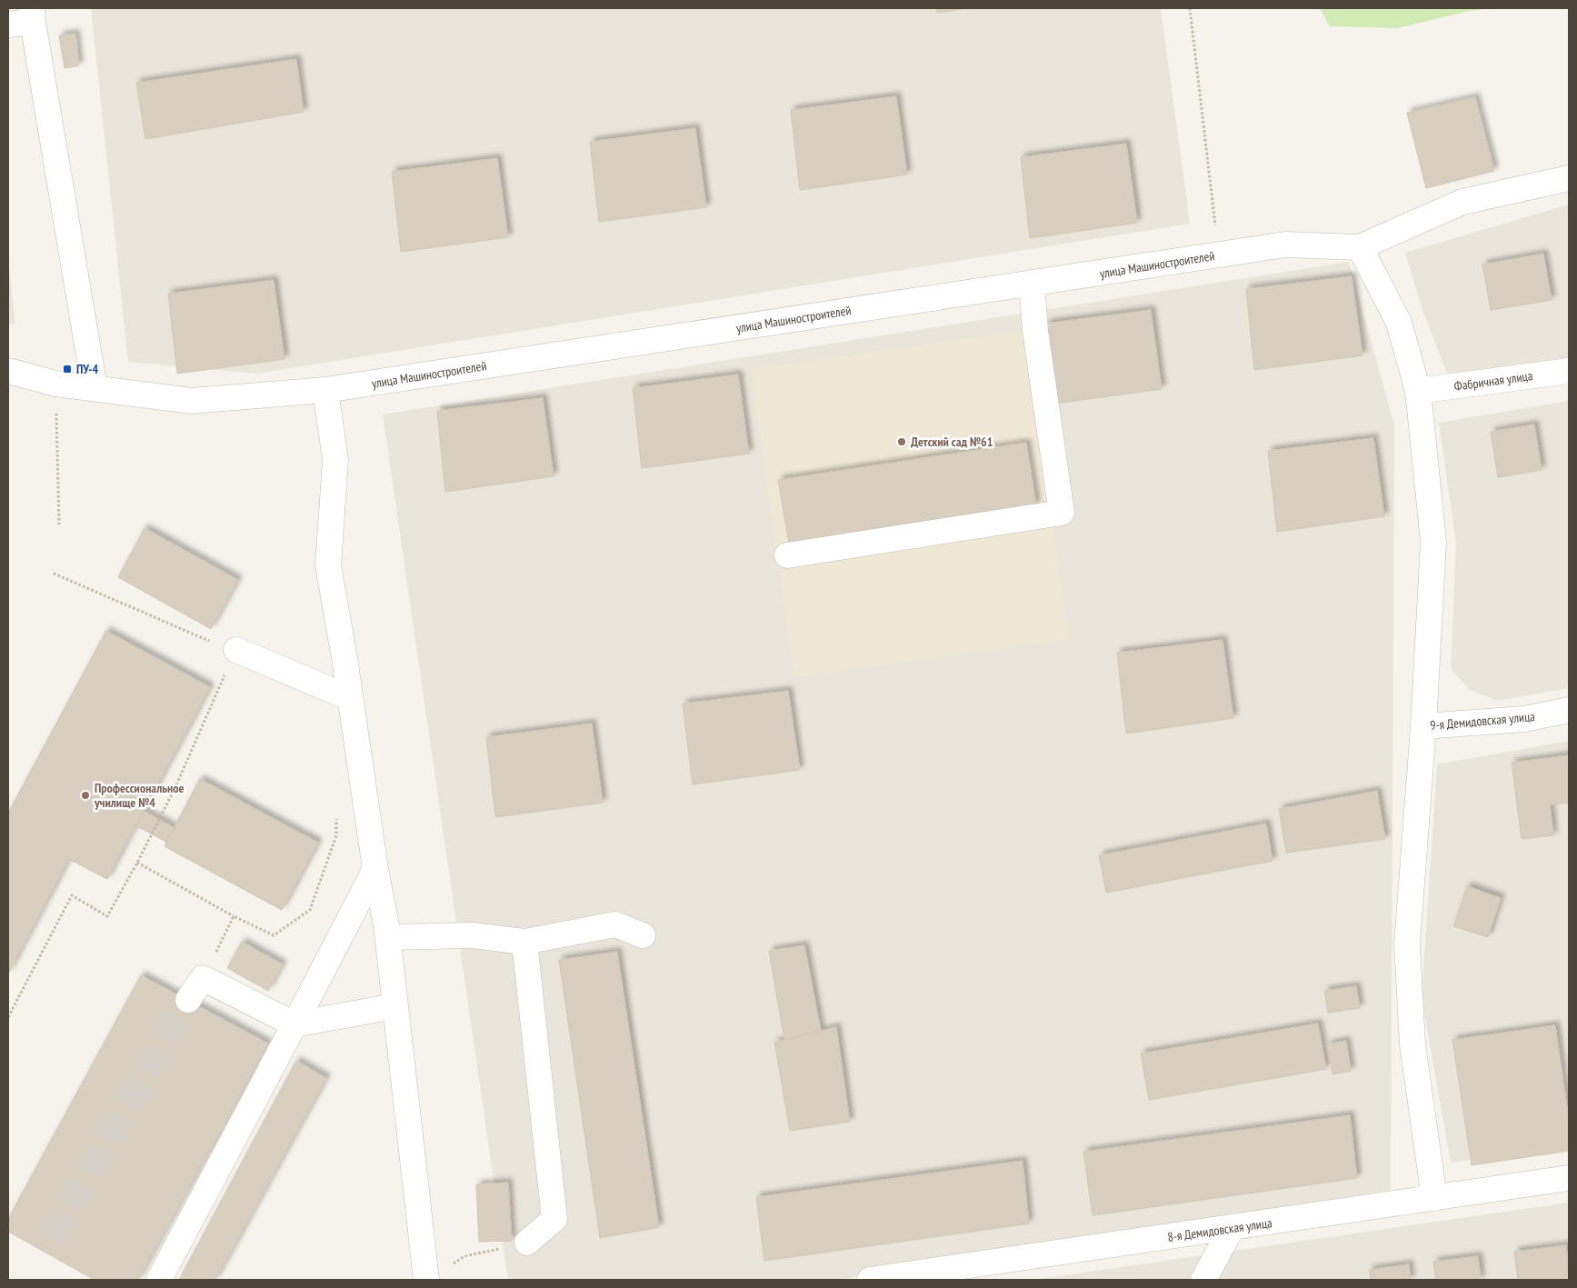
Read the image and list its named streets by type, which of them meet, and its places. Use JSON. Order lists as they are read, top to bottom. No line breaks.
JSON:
{"streets":{"street":["улица Машиностроителей","Фабричная улица","9-я Демидовская улица","8-я Демидовская улица"]},"places":{"transit":["ПУ-4"],"other":["Детский сад №61","Профессиональное училище №4"]}}
